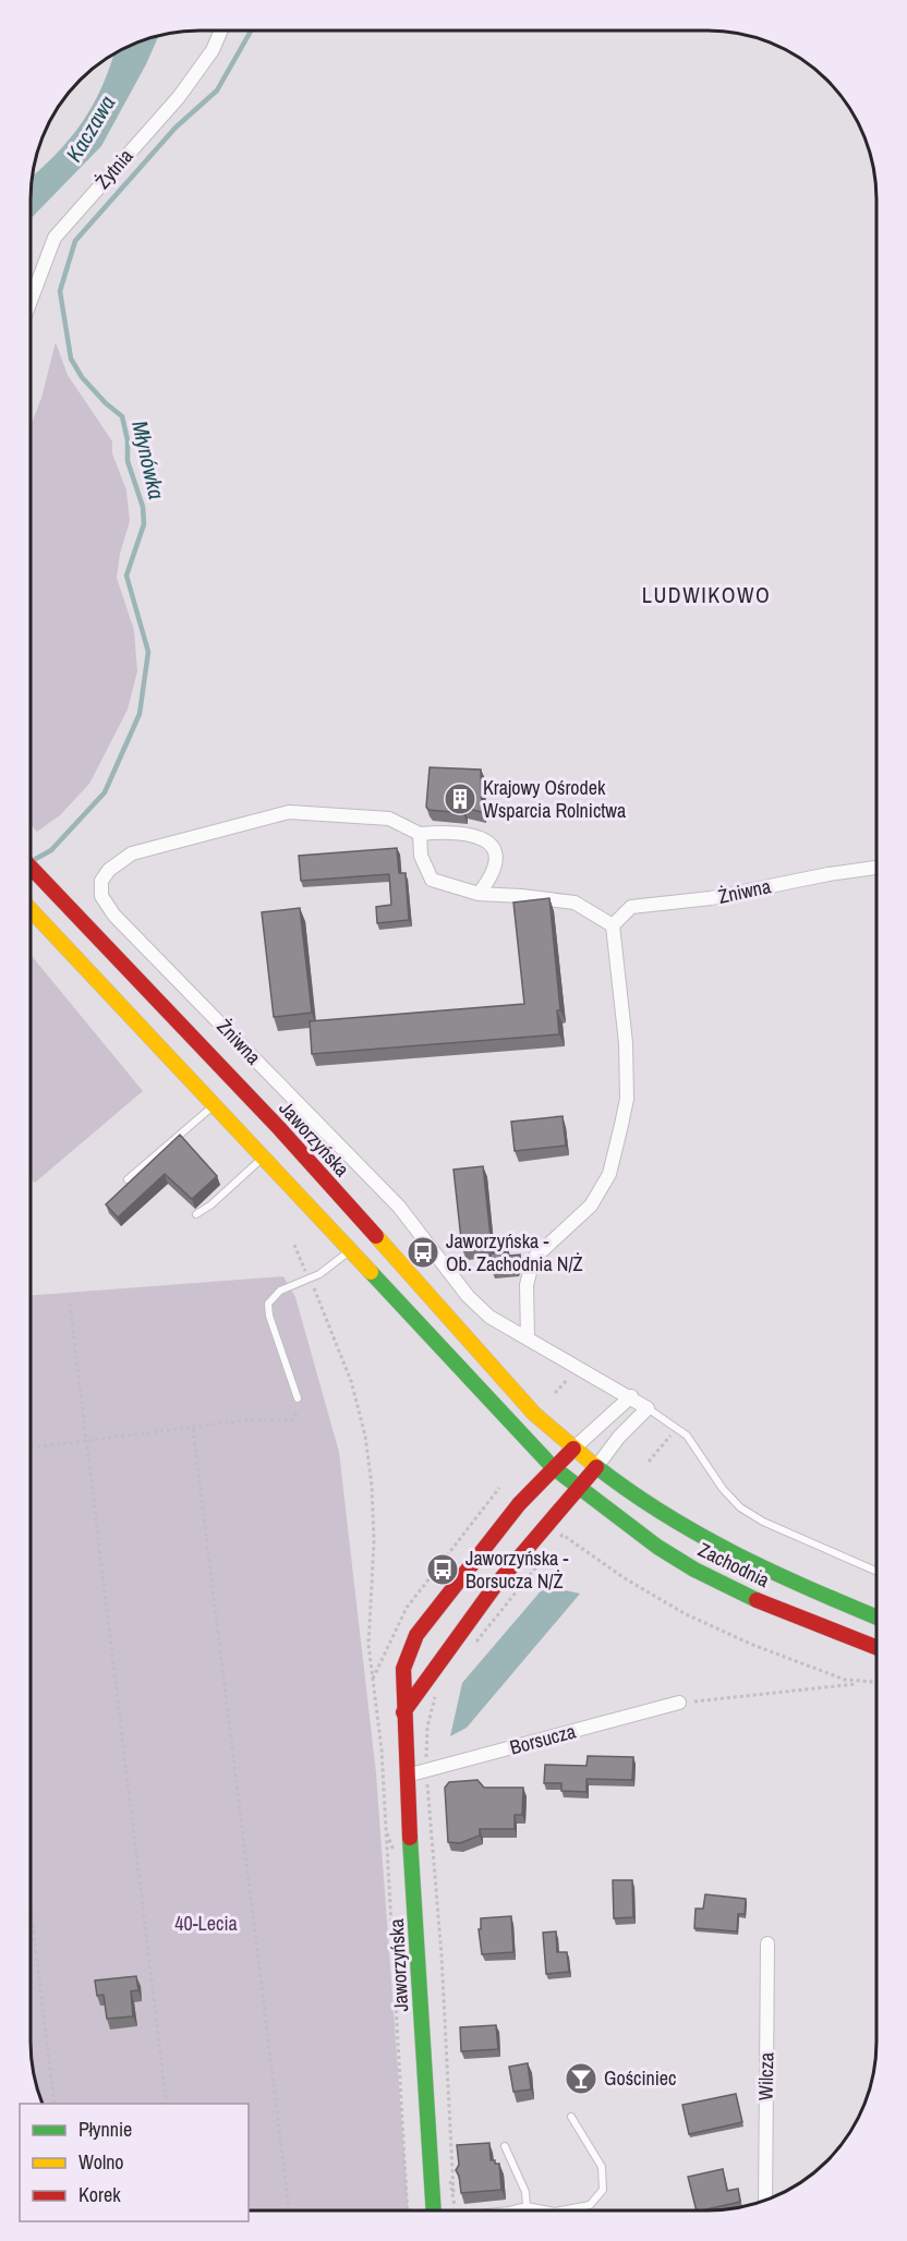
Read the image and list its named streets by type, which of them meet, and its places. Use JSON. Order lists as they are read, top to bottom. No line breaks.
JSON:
{"streets":{"main road":["Jaworzyńska","Zachodnia"],"street":["Żytnia","Żniwna","Borsucza","Wilcza"]},"crossings":[["Jaworzyńska","Zachodnia"],["Jaworzyńska","Borsucza"]],"districts":["LUDWIKOWO"],"water":["Kaczawa","Młynówka"],"parks":["40-Lecia"],"places":{"building":["Krajowy Ośrodek Wsparcia Rolnictwa"],"bus stop":["Jaworzyńska - Ob. Zachodnia N/Ż","Jaworzyńska - Borsucza N/Ż"],"bar":["Gościniec"]},"legend":["Płynnie","Wolno","Korek"]}
